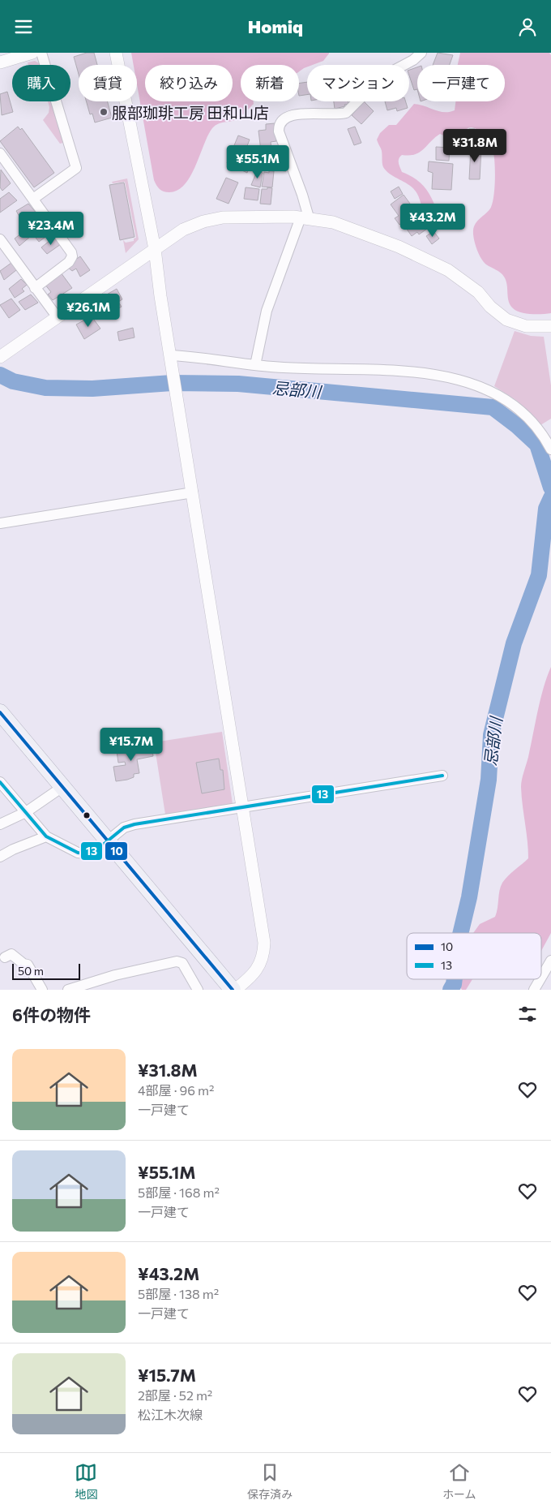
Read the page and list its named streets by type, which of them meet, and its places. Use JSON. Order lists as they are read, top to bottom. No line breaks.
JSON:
{"water":["忌部川"],"places":["服部珈琲工房 田和山店"],"lines":["transit line 10","transit line 13"],"legend":["10","13"],"scale_bar":"50 m","page":{"header":"Homiq","chip":["購入","賃貸","絞り込み","新着","マンション","一戸建て"],"price":["¥31.8M","¥55.1M","¥43.2M","¥23.4M","¥26.1M","¥15.7M"],"scale":"50 m","heading":"6件の物件","list":[{"name":"¥31.8M","note":"4部屋 · 96 m² · 一戸建て"},{"name":"¥55.1M","note":"5部屋 · 168 m² · 一戸建て"},{"name":"¥43.2M","note":"5部屋 · 138 m² · 一戸建て"},{"name":"¥15.7M","note":"2部屋 · 52 m² · 松江木次線"}],"tabs":["地図","保存済み","ホーム"]}}
